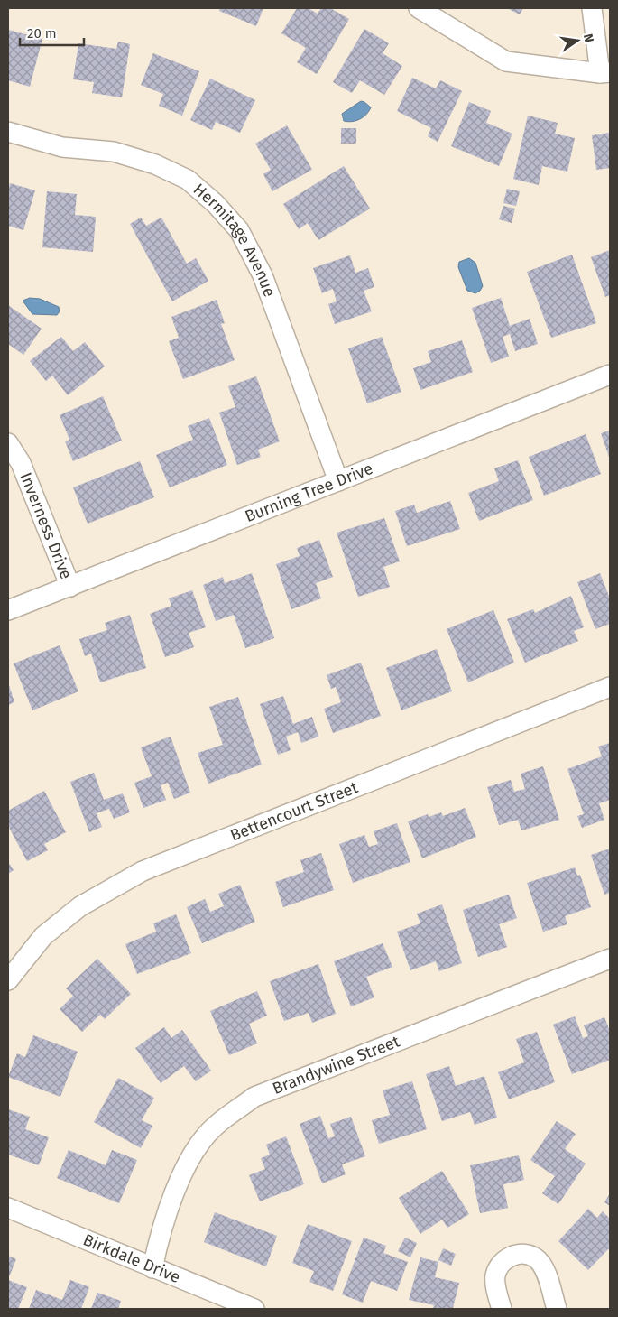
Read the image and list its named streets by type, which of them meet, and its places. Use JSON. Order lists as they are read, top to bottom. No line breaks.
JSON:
{"streets":{"street":["Hermitage Avenue","Burning Tree Drive","Inverness Drive","Bettencourt Street","Brandywine Street","Birkdale Drive"]},"crossings":[["Hermitage Avenue","Burning Tree Drive"],["Burning Tree Drive","Inverness Drive"],["Brandywine Street","Birkdale Drive"]],"scale_bar":"20 m","north":"right"}
